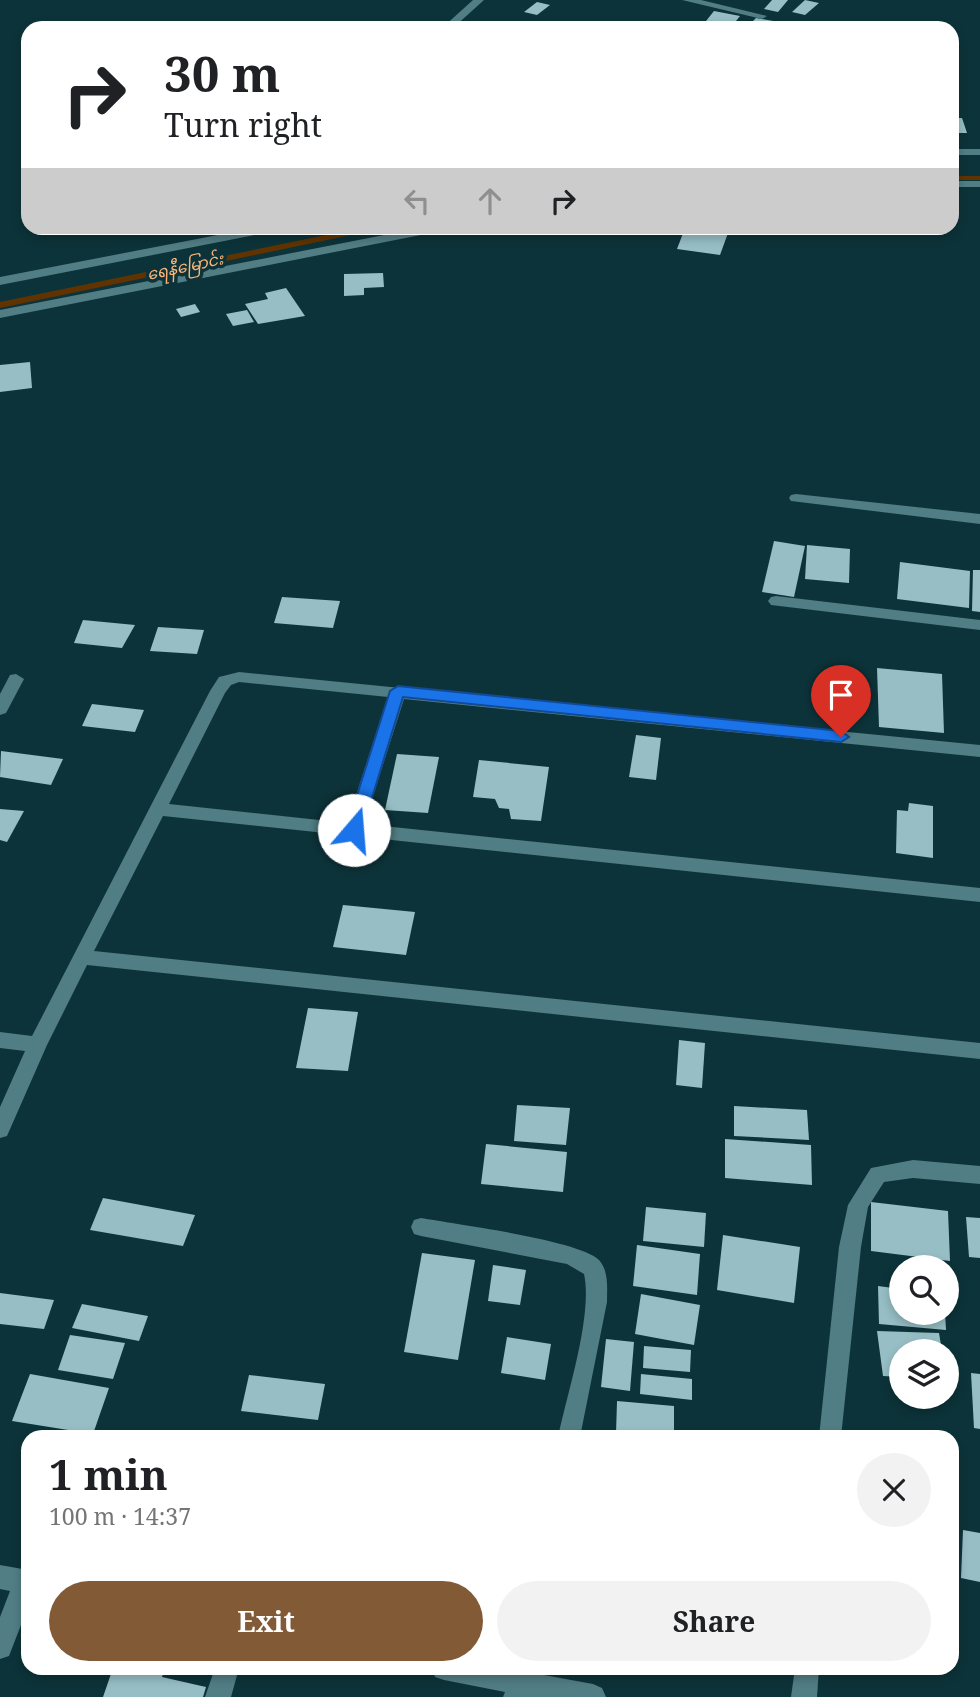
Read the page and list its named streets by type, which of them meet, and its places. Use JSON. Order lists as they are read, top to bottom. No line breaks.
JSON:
{"water":["ရေနီမြောင်း"],"page":{"turn":["30 m","Turn right"],"heading":["1 min","100 m · 14:37"],"buttons":["Exit","Share"]}}
